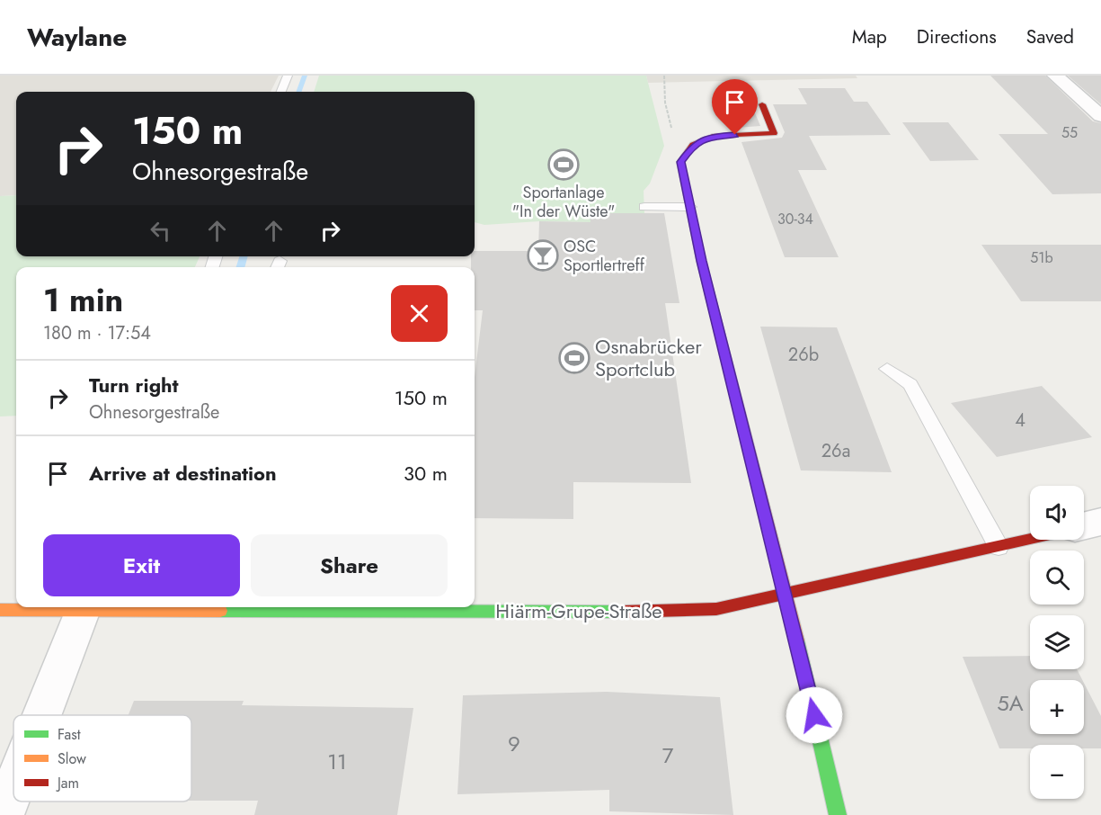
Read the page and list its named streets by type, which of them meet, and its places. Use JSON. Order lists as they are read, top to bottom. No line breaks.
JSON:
{"streets":{"street":["Hiärm-Grupe-Straße"]},"places":{"sports":["Sportanlage \"In der Wüste\"","Osnabrücker Sportclub"],"bar":["OSC Sportlertreff"]},"house_numbers":["55","30-34","51b","26b","4","26a","5A","9","7","11"],"legend":["Fast","Slow","Jam"],"page":{"header":"Waylane","nav":["Map","Directions","Saved"],"turn":["150 m","Ohnesorgestraße"],"heading":["1 min","180 m · 17:54"],"list":[{"name":"Turn right","note":"Ohnesorgestraße","value":"150 m"},{"name":"Arrive at destination","value":"30 m"}],"map_buttons":["+","−"],"buttons":["Exit","Share"]}}
